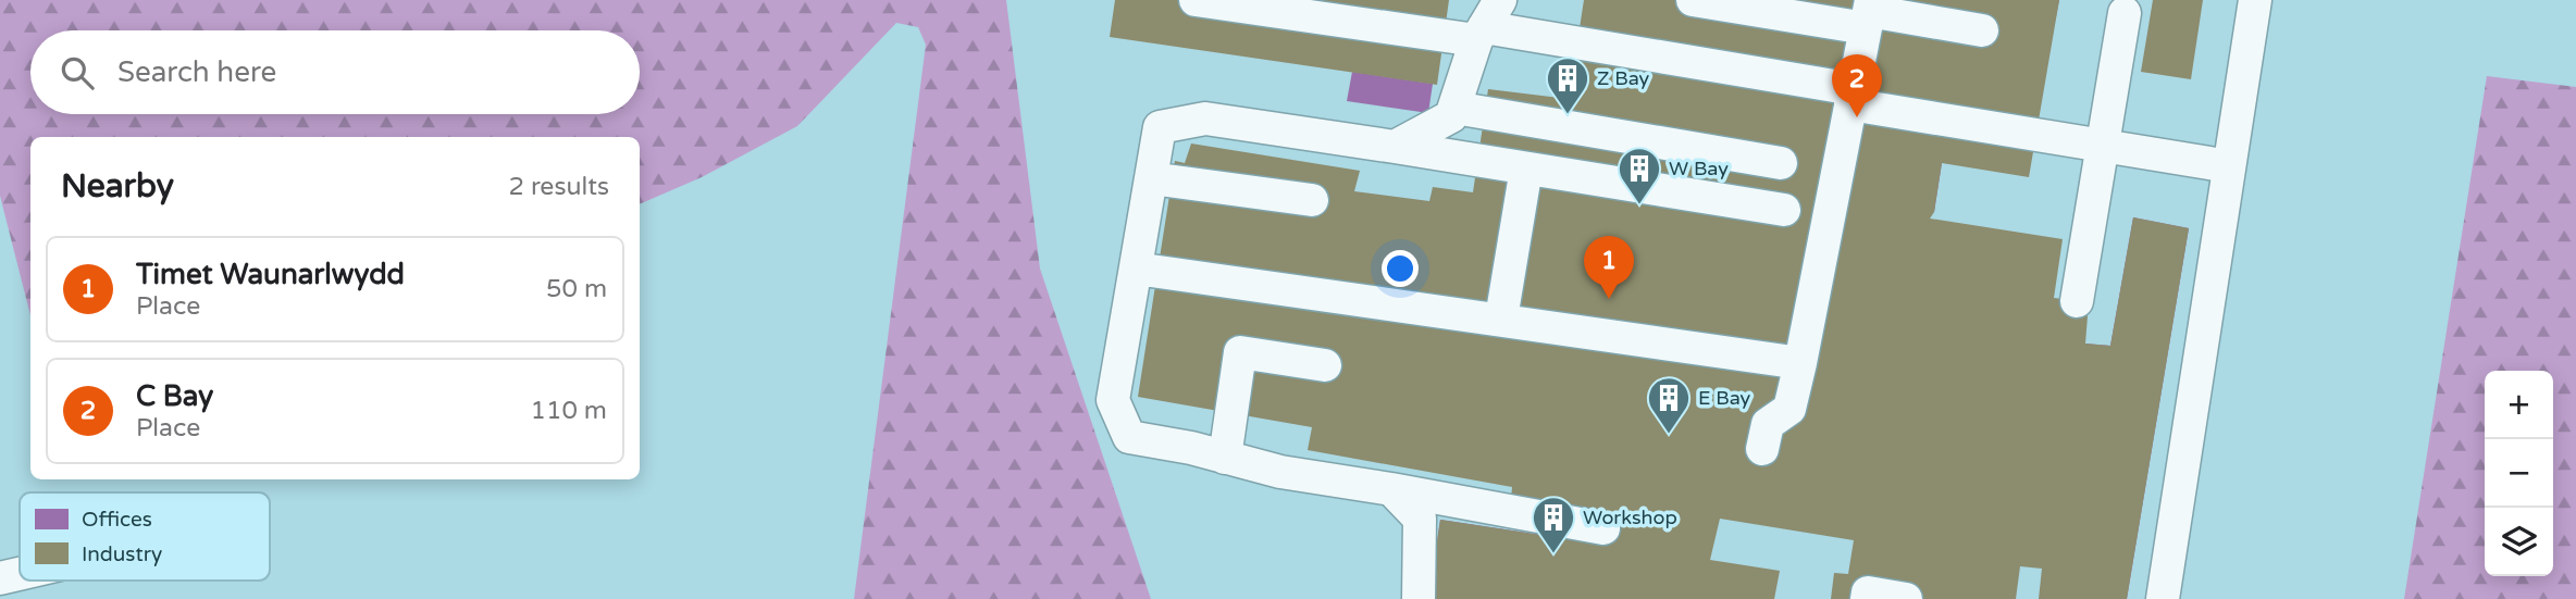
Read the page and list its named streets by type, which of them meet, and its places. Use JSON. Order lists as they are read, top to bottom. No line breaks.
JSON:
{"places":{"building":["Z Bay","W Bay","E Bay","Workshop"]},"legend":["Offices","Industry"],"page":{"search":"Search here","pins":["2","1"],"heading":["Nearby","2 results"],"list":[{"mark":"1","name":"Timet Waunarlwydd","note":"Place","value":"50 m"},{"mark":"2","name":"C Bay","note":"Place","value":"110 m"}],"map_buttons":["+","−"]}}
